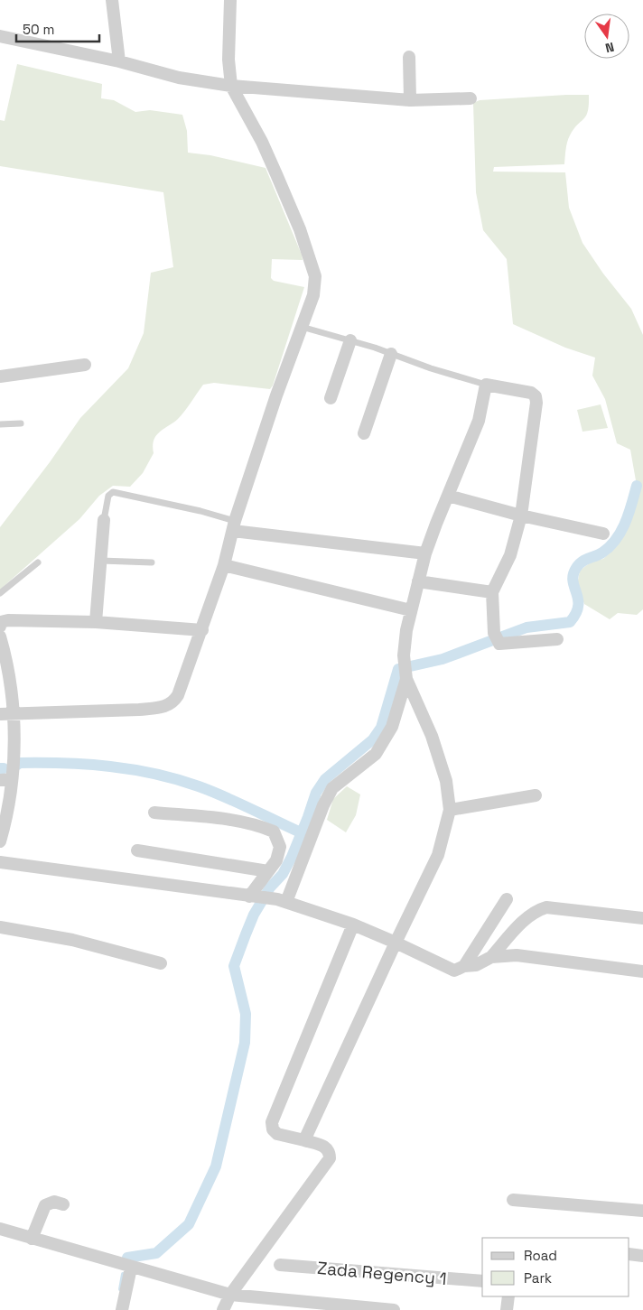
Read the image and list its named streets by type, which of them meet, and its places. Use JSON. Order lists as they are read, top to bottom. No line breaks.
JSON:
{"streets":{"street":["Zada Regency 1"]},"legend":["Road","Park"],"scale_bar":"50 m","north":"bottom"}
